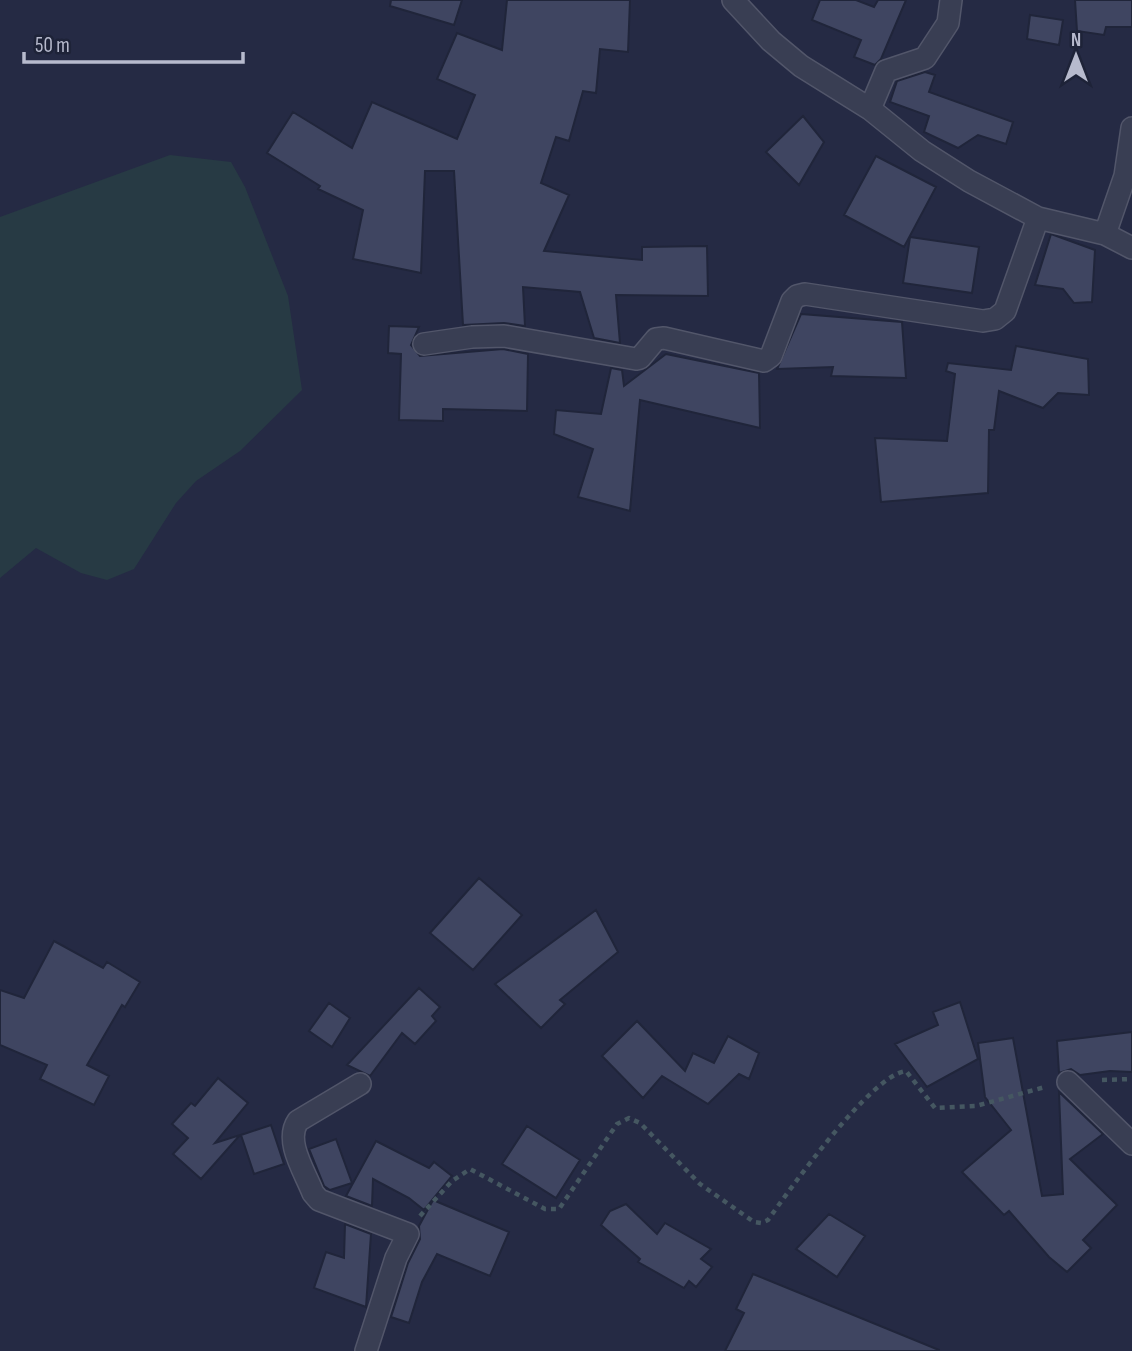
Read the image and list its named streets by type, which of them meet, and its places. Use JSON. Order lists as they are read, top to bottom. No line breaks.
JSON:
{"scale_bar":"50 m","north":"top"}
